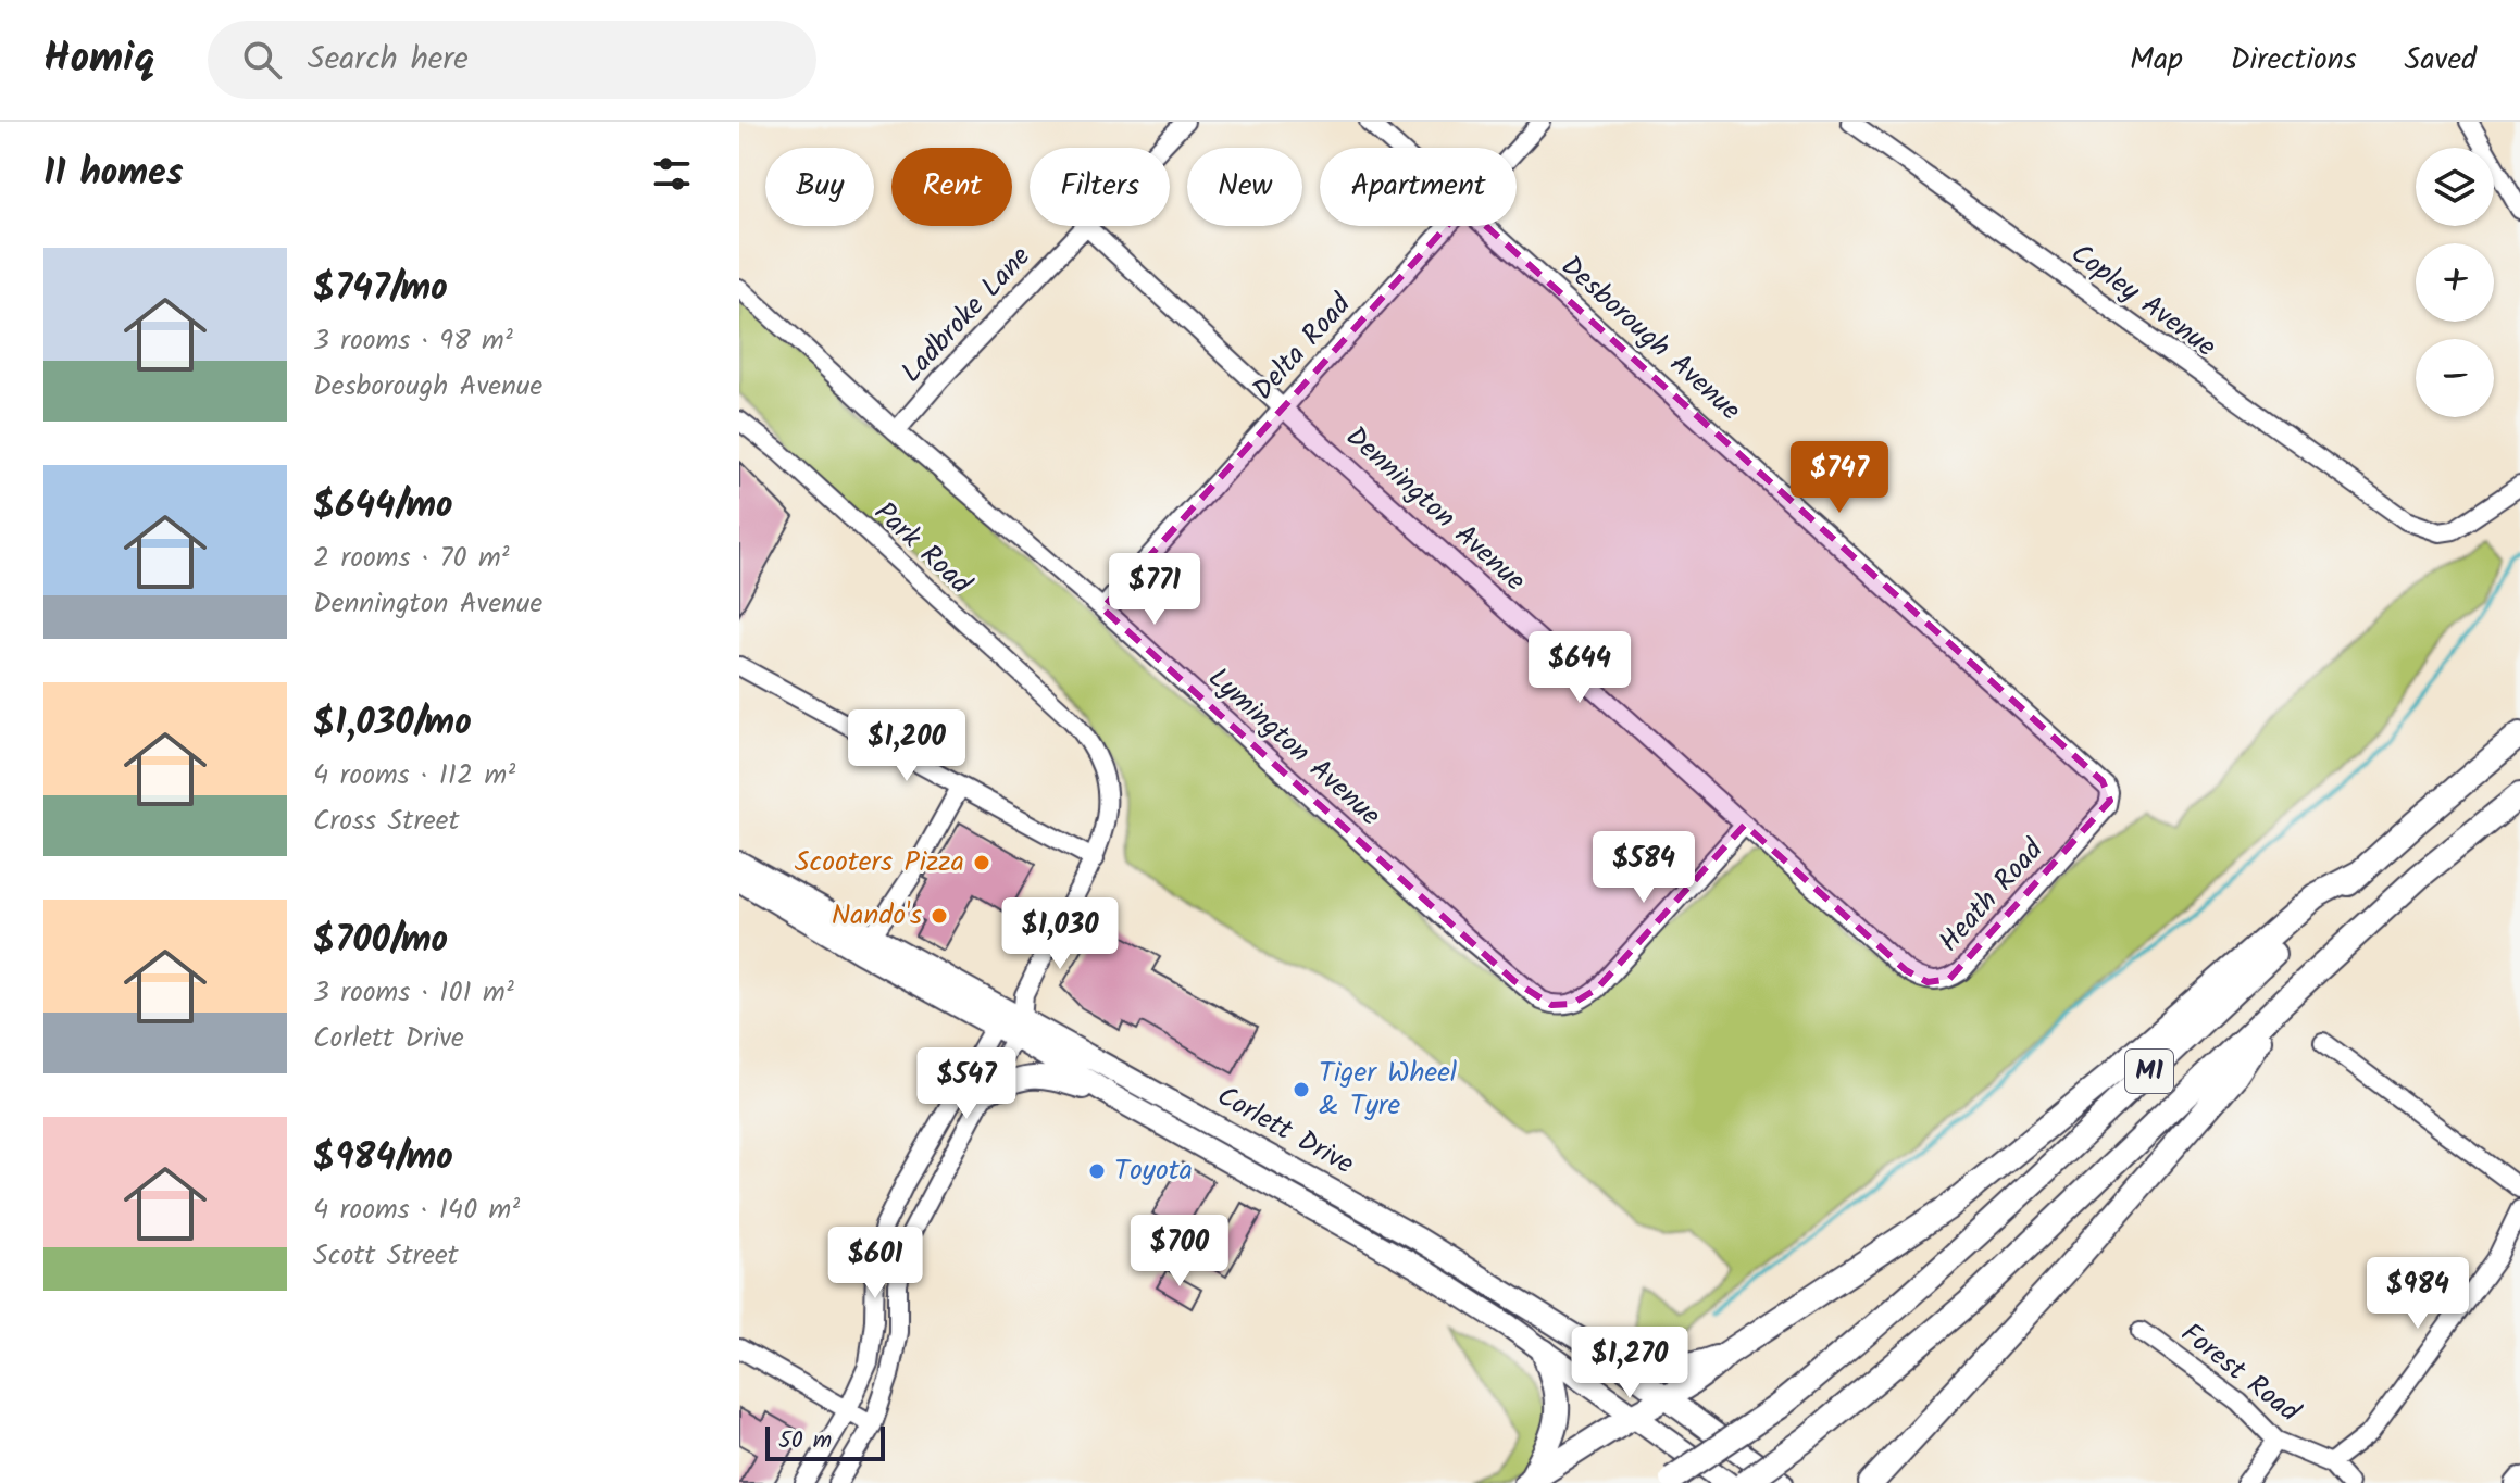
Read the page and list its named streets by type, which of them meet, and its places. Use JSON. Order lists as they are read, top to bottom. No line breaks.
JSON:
{"streets":{"highway":["M1"],"main road":["Corlett Drive"],"street":["Copley Avenue","Ladbroke Lane","Desborough Avenue","Delta Road","Dennington Avenue","Park Road","Lymington Avenue","Heath Road","Forest Road"]},"crossings":[["Ladbroke Lane","Dennington Avenue"],["Ladbroke Lane","Lymington Avenue"],["Desborough Avenue","Heath Road"],["Delta Road","Dennington Avenue"],["Delta Road","Lymington Avenue"],["Dennington Avenue","Lymington Avenue"],["Dennington Avenue","Heath Road"],["Park Road","Corlett Drive"]],"places":["Scooters Pizza","Nando's","Tiger Wheel & Tyre","Toyota"],"scale_bar":"50 m","page":{"header":"Homiq","search":"Search here","nav":["Map","Directions","Saved"],"heading":"11 homes","map_buttons":["+","−"],"chip":["Buy","Rent","Filters","New","Apartment"],"list":[{"name":"$747/mo","note":"3 rooms · 98 m² · Desborough Avenue"},{"name":"$644/mo","note":"2 rooms · 70 m² · Dennington Avenue"},{"name":"$1,030/mo","note":"4 rooms · 112 m² · Cross Street"},{"name":"$700/mo","note":"3 rooms · 101 m² · Corlett Drive"},{"name":"$984/mo","note":"4 rooms · 140 m² · Scott Street"}],"price":["$747","$771","$644","$1,200","$584","$1,030","$547","$700","$601","$984","$1,270"],"scale":"50 m"}}
